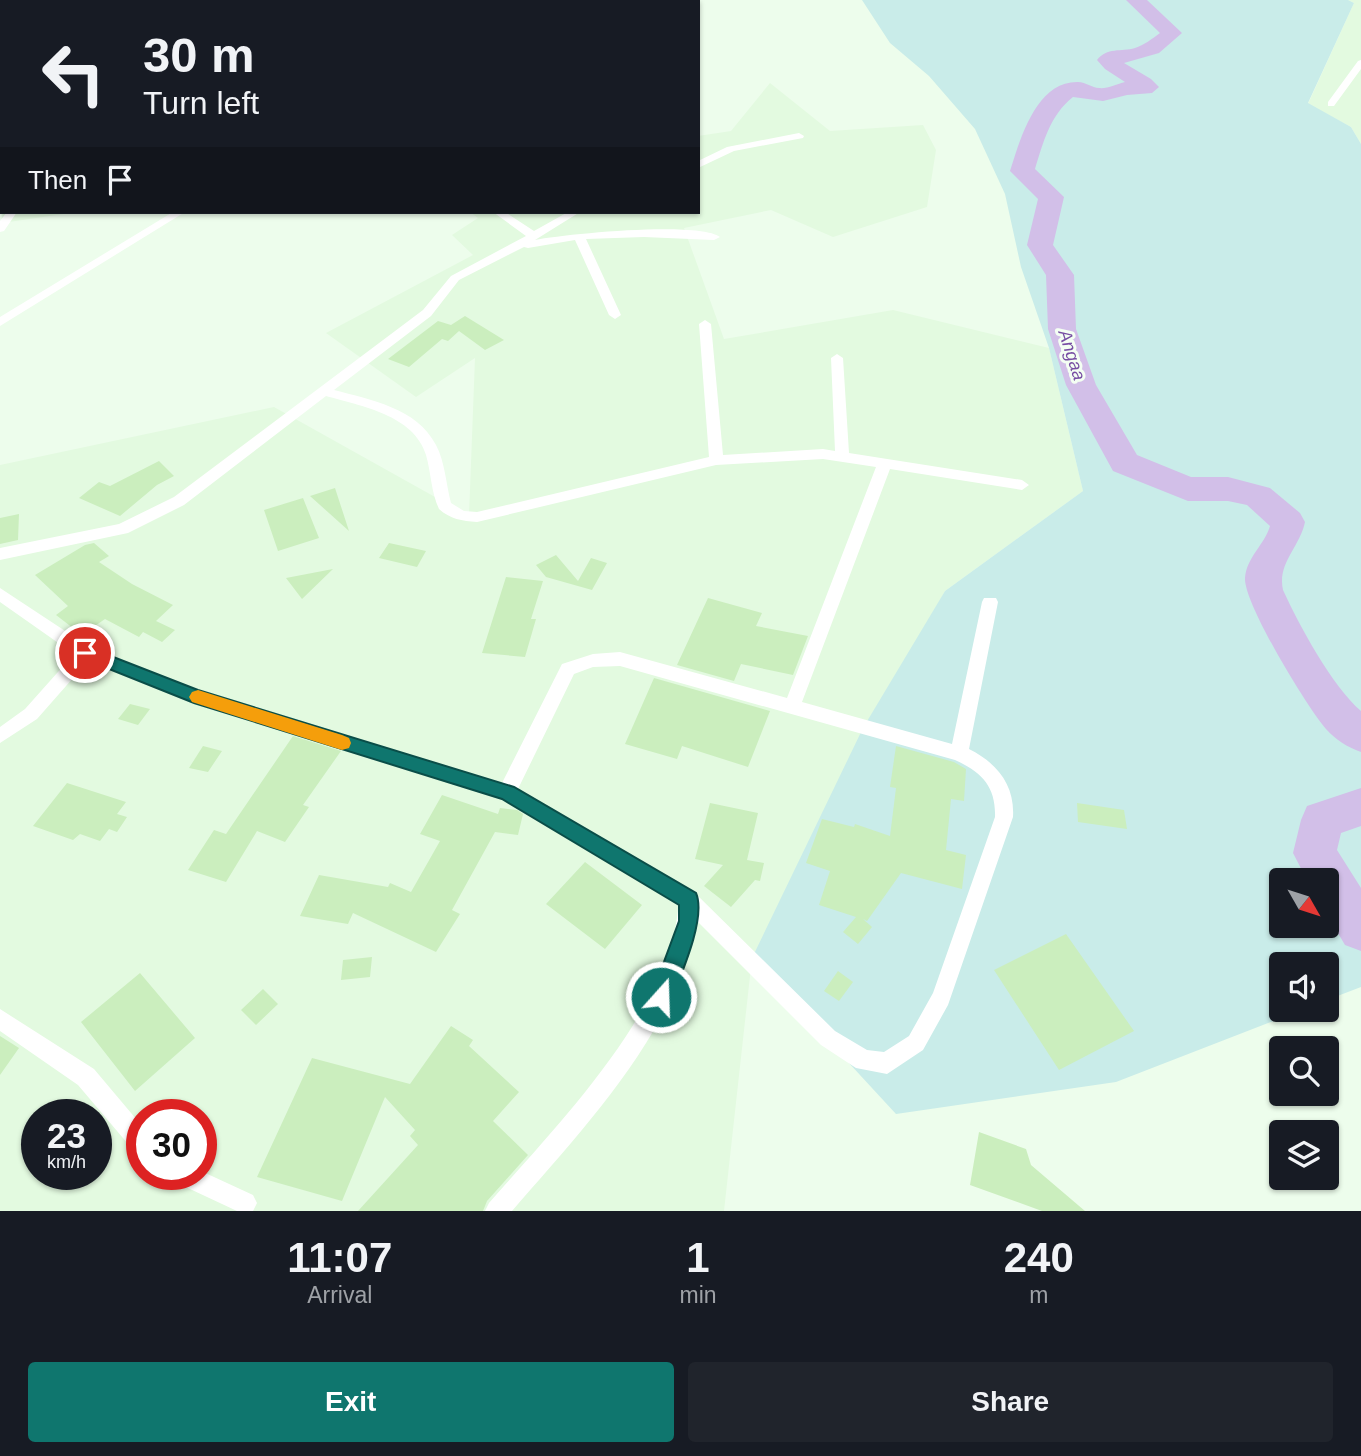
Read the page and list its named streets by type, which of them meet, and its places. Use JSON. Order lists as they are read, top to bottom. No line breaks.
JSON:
{"water":["Angaa"],"north":"bottom right","page":{"turn":["30 m","Turn left"],"then":"Then","speed":"23 km/h","limit":"30","eta":["11:07","Arrival","1","min","240","m"],"buttons":["Exit","Share"]}}
